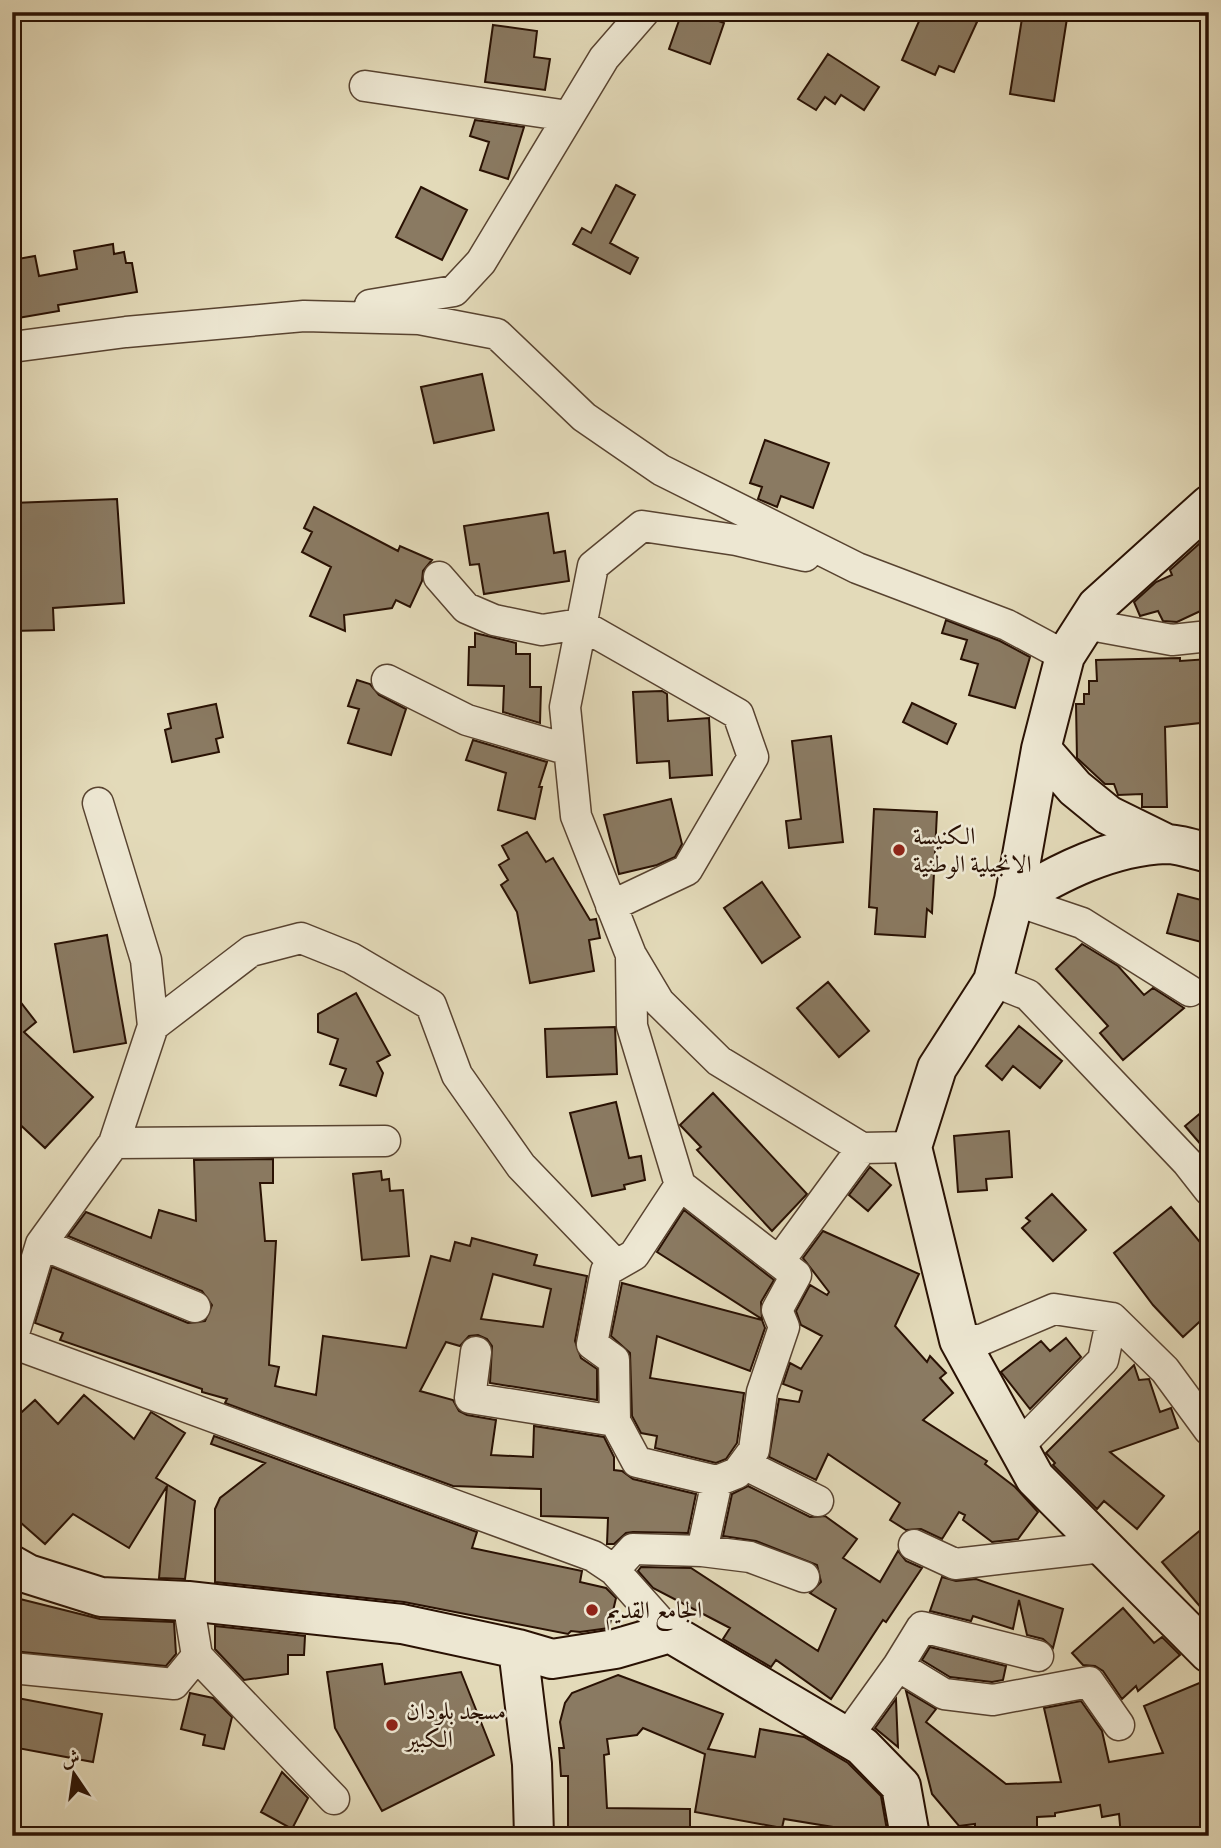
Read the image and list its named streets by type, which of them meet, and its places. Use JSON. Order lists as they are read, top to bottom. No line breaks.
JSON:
{"places":["الكنيسة الانجيلية الوطنية","الجامع القديم","مسجد بلودان الكبير"],"north":"top"}
